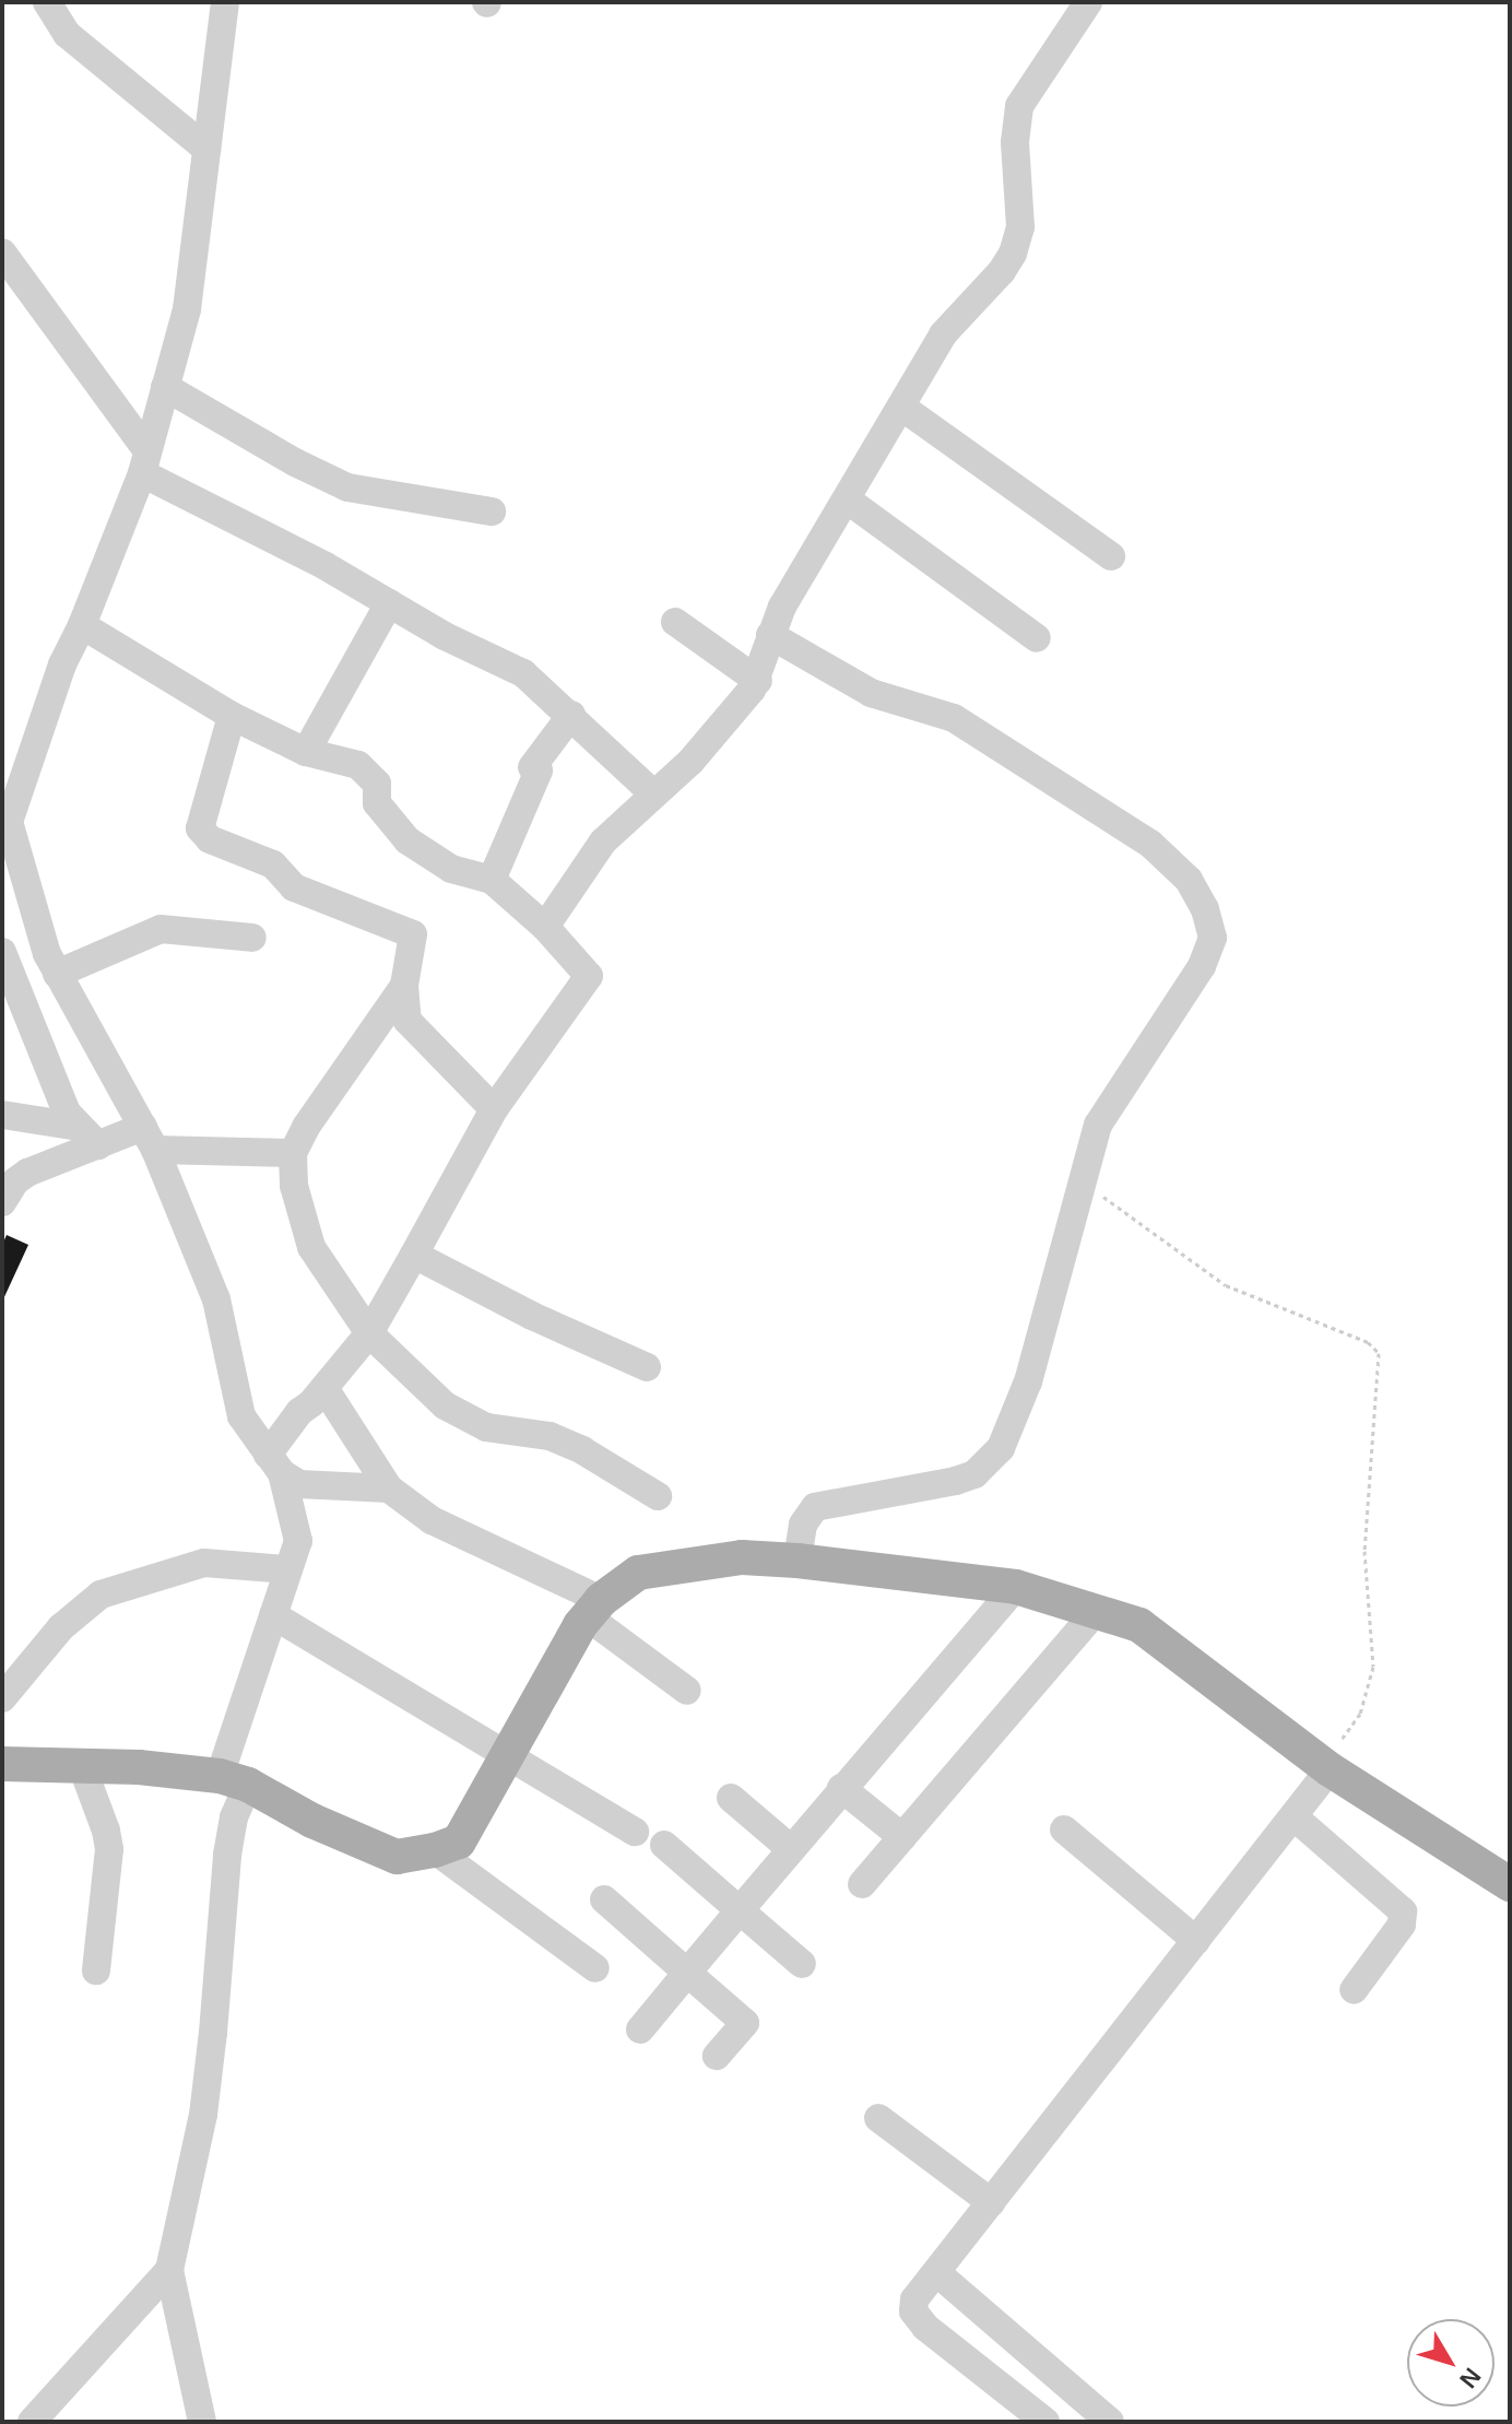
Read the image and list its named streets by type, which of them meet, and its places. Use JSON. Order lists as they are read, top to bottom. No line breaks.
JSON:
{"north":"bottom right"}
